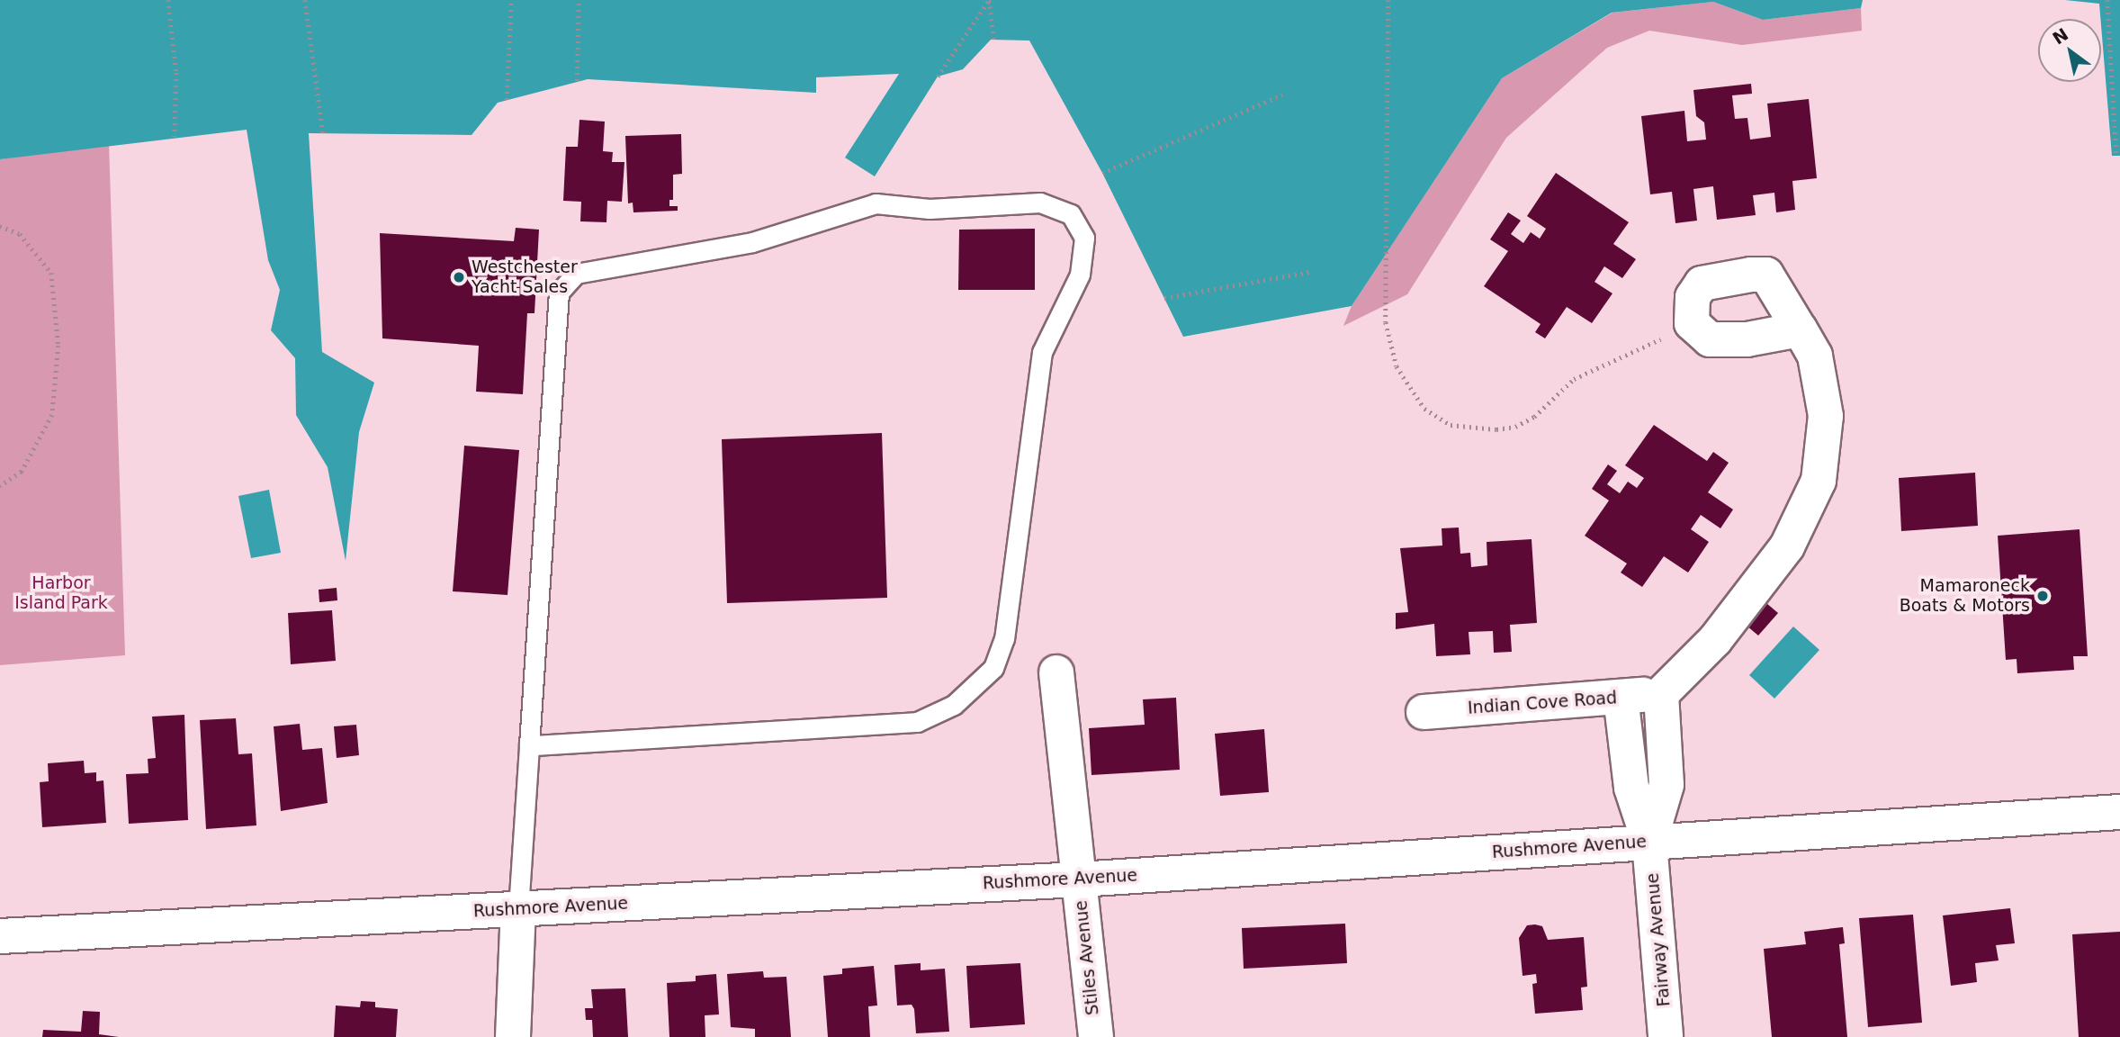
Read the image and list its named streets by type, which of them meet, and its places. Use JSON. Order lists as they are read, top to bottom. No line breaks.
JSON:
{"streets":{"street":["Indian Cove Road","Rushmore Avenue","Fairway Avenue","Stiles Avenue"]},"crossings":[["Rushmore Avenue","Fairway Avenue"],["Rushmore Avenue","Stiles Avenue"]],"parks":["Harbor Island Park"],"places":["Westchester Yacht Sales","Mamaroneck Boats & Motors"],"north":"top left"}
